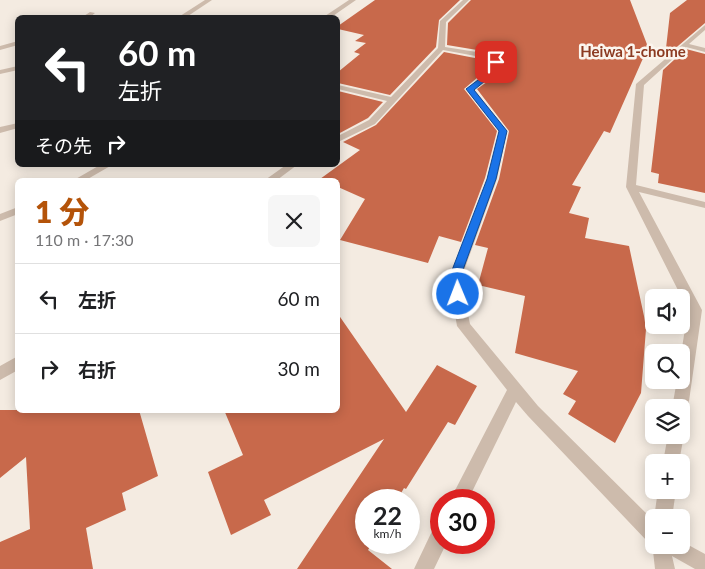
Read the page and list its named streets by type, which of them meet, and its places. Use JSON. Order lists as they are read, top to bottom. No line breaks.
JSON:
{"districts":["Heiwa 1-chome"],"page":{"turn":["60 m","左折"],"then":"その先","heading":["1 分","110 m · 17:30"],"list":[{"name":"左折","value":"60 m"},{"name":"右折","value":"30 m"}],"map_buttons":["+","−"],"speed":"22 km/h","limit":"30"}}
